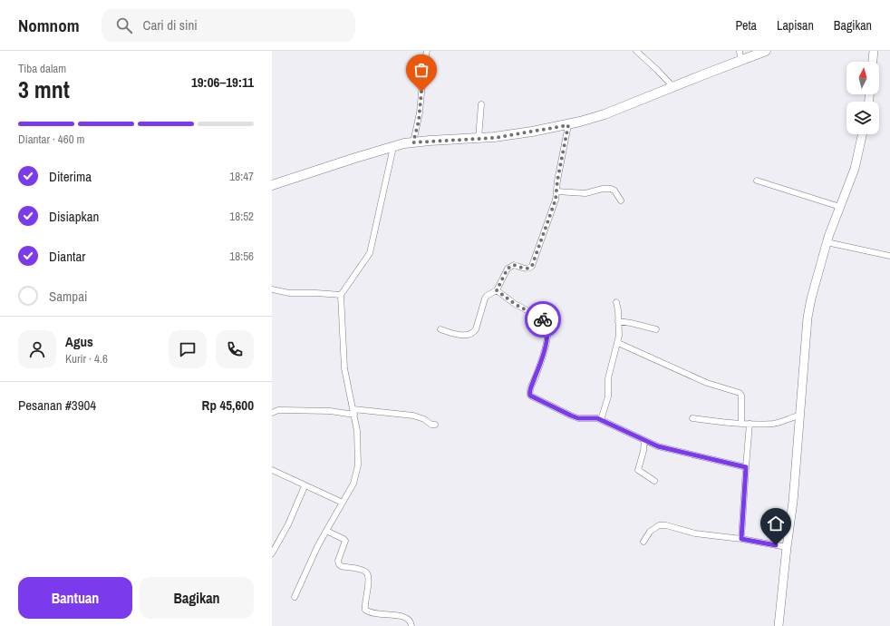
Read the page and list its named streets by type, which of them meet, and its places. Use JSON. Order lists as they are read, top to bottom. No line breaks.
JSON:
{"north":"top","page":{"header":"Nomnom","search":"Cari di sini","nav":["Peta","Lapisan","Bagikan"],"heading":["3 mnt","Tiba dalam","19:06–19:11"],"panel":["Agus","Kurir · 4.6","Pesanan #3904","Rp 45,600"],"bar":"Diantar · 460 m","list":[["Diterima","18:47"],["Disiapkan","18:52"],["Diantar","18:56"],"Sampai"],"buttons":["Bantuan","Bagikan"]}}
